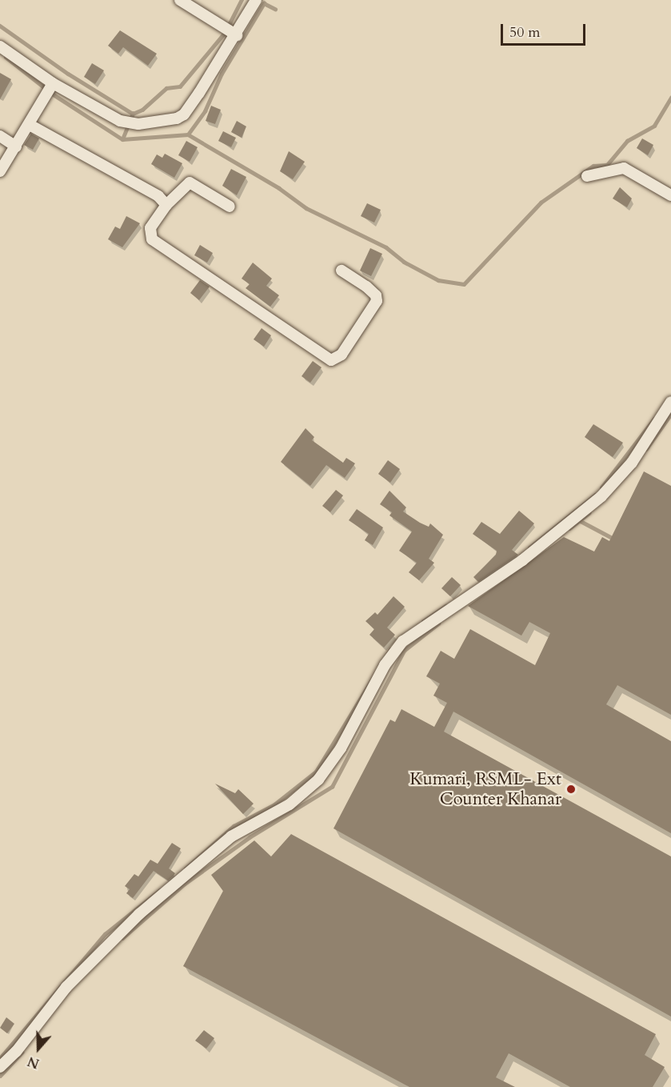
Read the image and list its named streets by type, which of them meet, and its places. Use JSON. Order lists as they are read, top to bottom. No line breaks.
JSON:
{"places":["Kumari, RSML- Ext Counter Khanar"],"scale_bar":"50 m","north":"bottom"}
